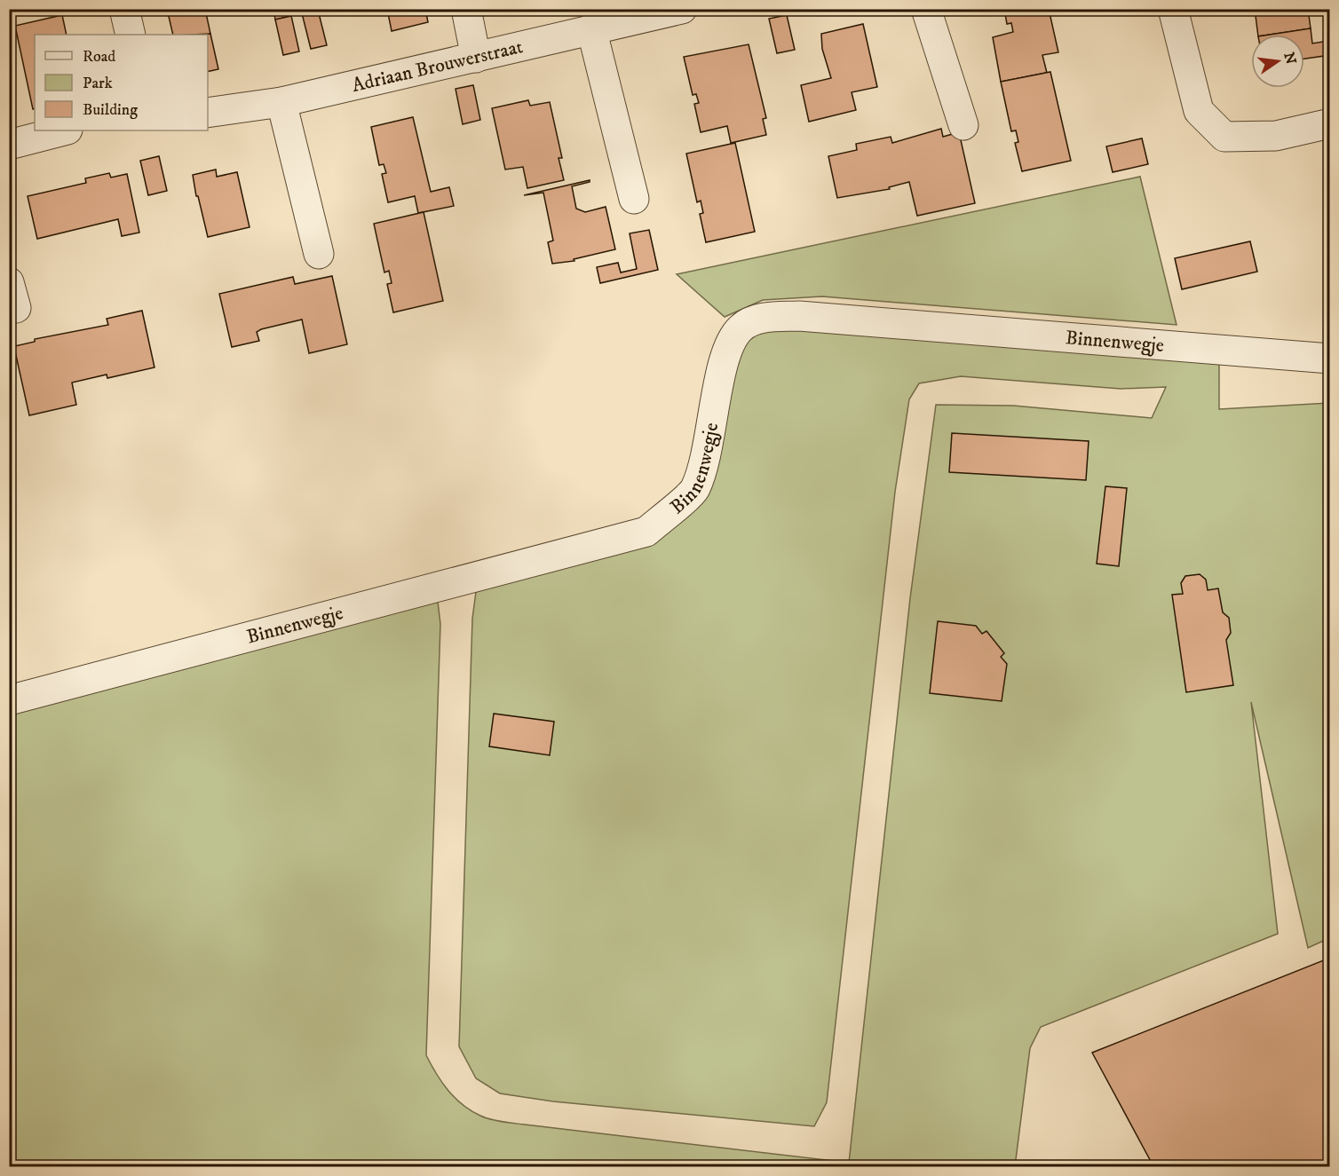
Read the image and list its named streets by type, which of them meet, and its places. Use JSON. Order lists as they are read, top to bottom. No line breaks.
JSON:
{"streets":{"street":["Adriaan Brouwerstraat","Binnenwegje"]},"legend":["Road","Park","Building"],"north":"right"}
